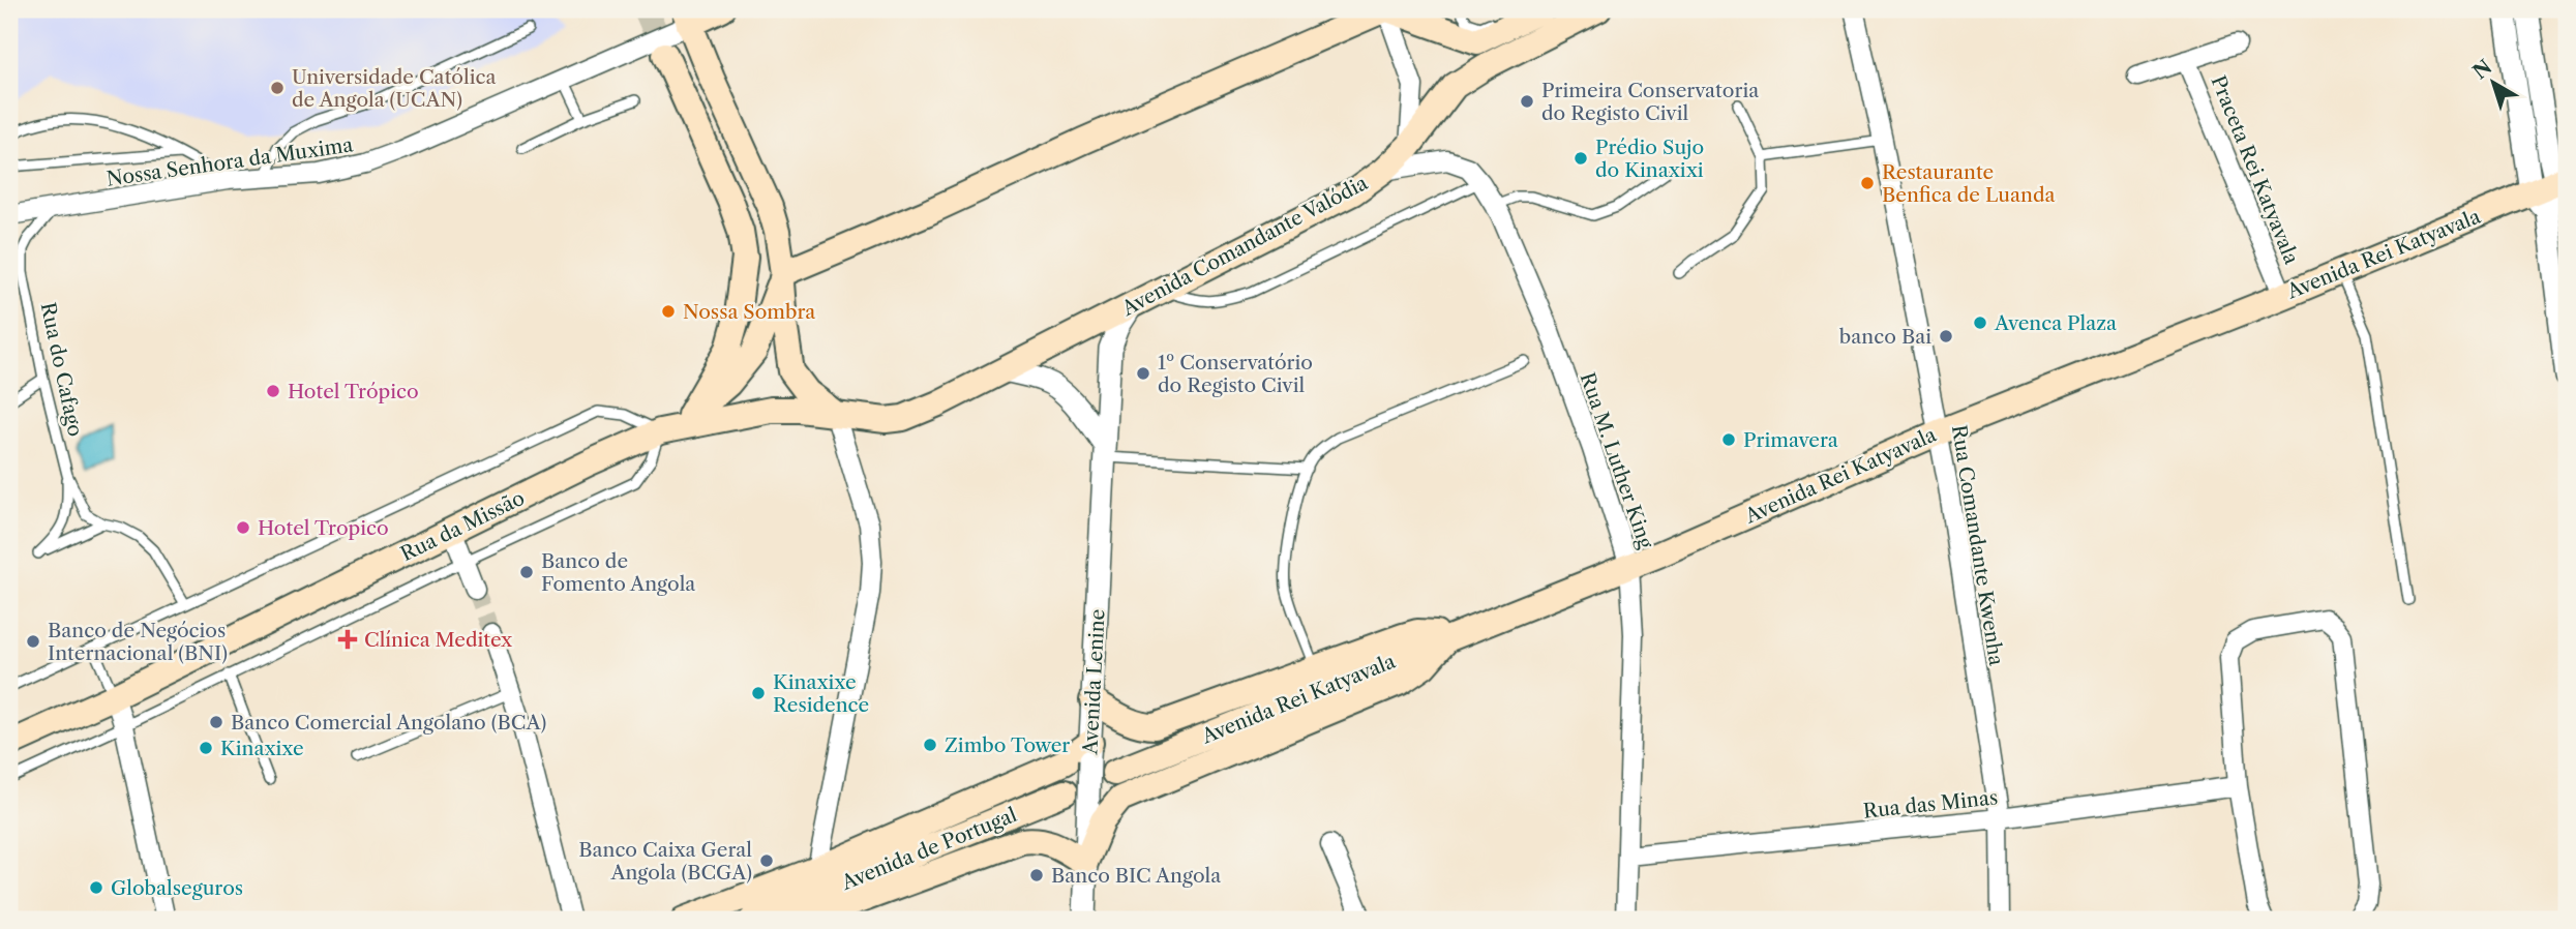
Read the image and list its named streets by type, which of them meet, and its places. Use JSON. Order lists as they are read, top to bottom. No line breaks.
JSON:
{"streets":{"main road":["Avenida Comandante Valódia","Avenida Rei Katyavala","Rua da Missão","Avenida de Portugal"],"street":["Nossa Senhora da Muxima","Praceta Rei Katyavala","Rua M. Luther King","Rua Comandante Kwenha","Avenida Lenine","Rua das Minas"],"lane":["Rua do Cafago"]},"crossings":[["Nossa Senhora da Muxima","Rua do Cafago"],["Praceta Rei Katyavala","Avenida Rei Katyavala"],["Avenida Comandante Valódia","Rua M. Luther King"],["Avenida Comandante Valódia","Rua da Missão"],["Avenida Comandante Valódia","Avenida Lenine"],["Avenida Rei Katyavala","Rua M. Luther King"],["Avenida Rei Katyavala","Rua Comandante Kwenha"],["Rua M. Luther King","Rua das Minas"],["Rua Comandante Kwenha","Rua das Minas"],["Avenida Lenine","Avenida de Portugal"]],"places":{"other":["Universidade Católica de Angola (UCAN)","Primeira Conservatoria do Registo Civil","Prédio Sujo do Kinaxixi","Restaurante Benfica de Luanda","Nossa Sombra","Avenca Plaza","banco Bai","1º Conservatório do Registo Civil","Hotel Trópico","Primavera","Hotel Tropico","Banco de Fomento Angola","Banco de Negócios Internacional (BNI)","Kinaxixe Residence","Banco Comercial Angolano (BCA)","Zimbo Tower","Kinaxixe","Banco Caixa Geral Angola (BCGA)","Banco BIC Angola","Globalseguros"],"health":["Clínica Meditex"]},"north":"top left"}
